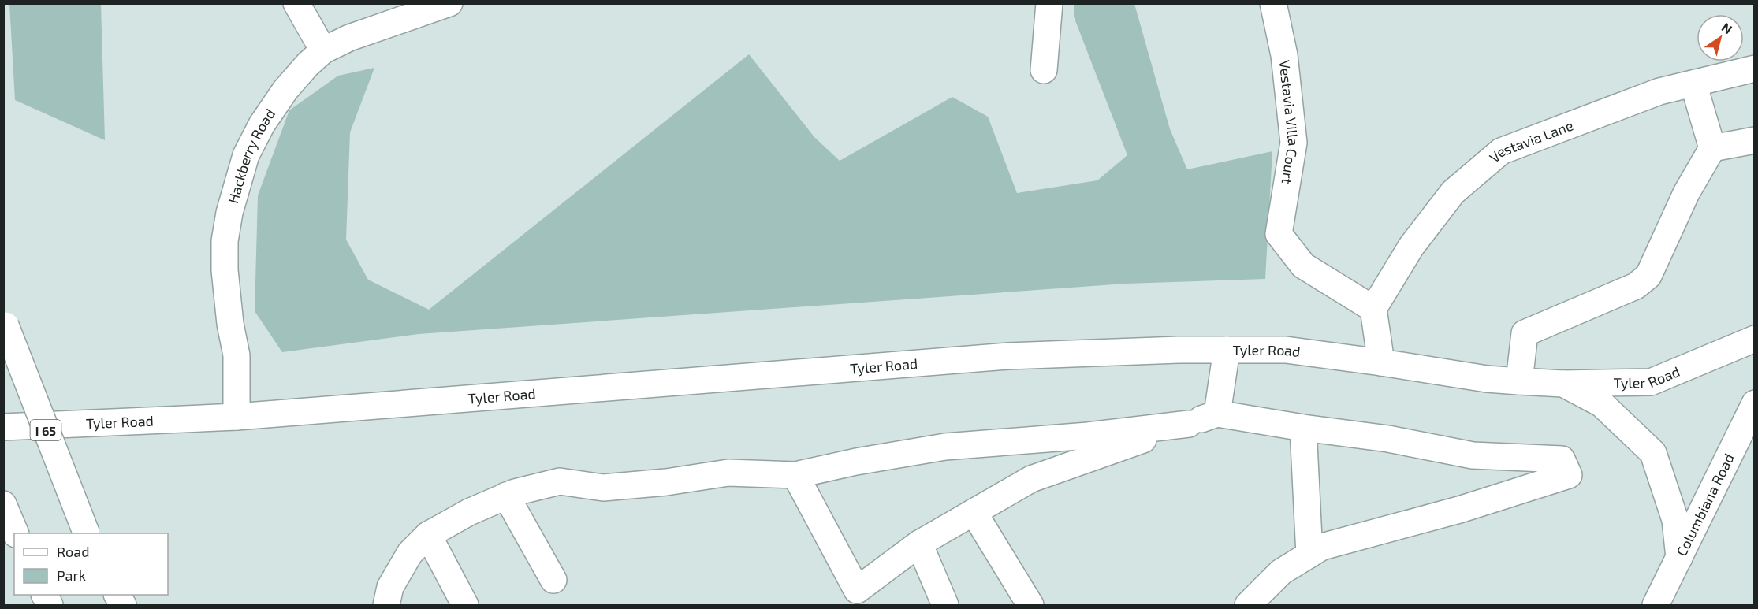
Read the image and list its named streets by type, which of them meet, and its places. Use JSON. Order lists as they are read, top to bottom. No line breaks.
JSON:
{"streets":{"main road":["Vestavia Villa Court","Vestavia Lane","Hackberry Road","Tyler Road","I 65","Columbiana Road"]},"crossings":[["Vestavia Villa Court","Vestavia Lane"],["Hackberry Road","Tyler Road"]],"legend":["Road","Park"],"north":"top right"}
